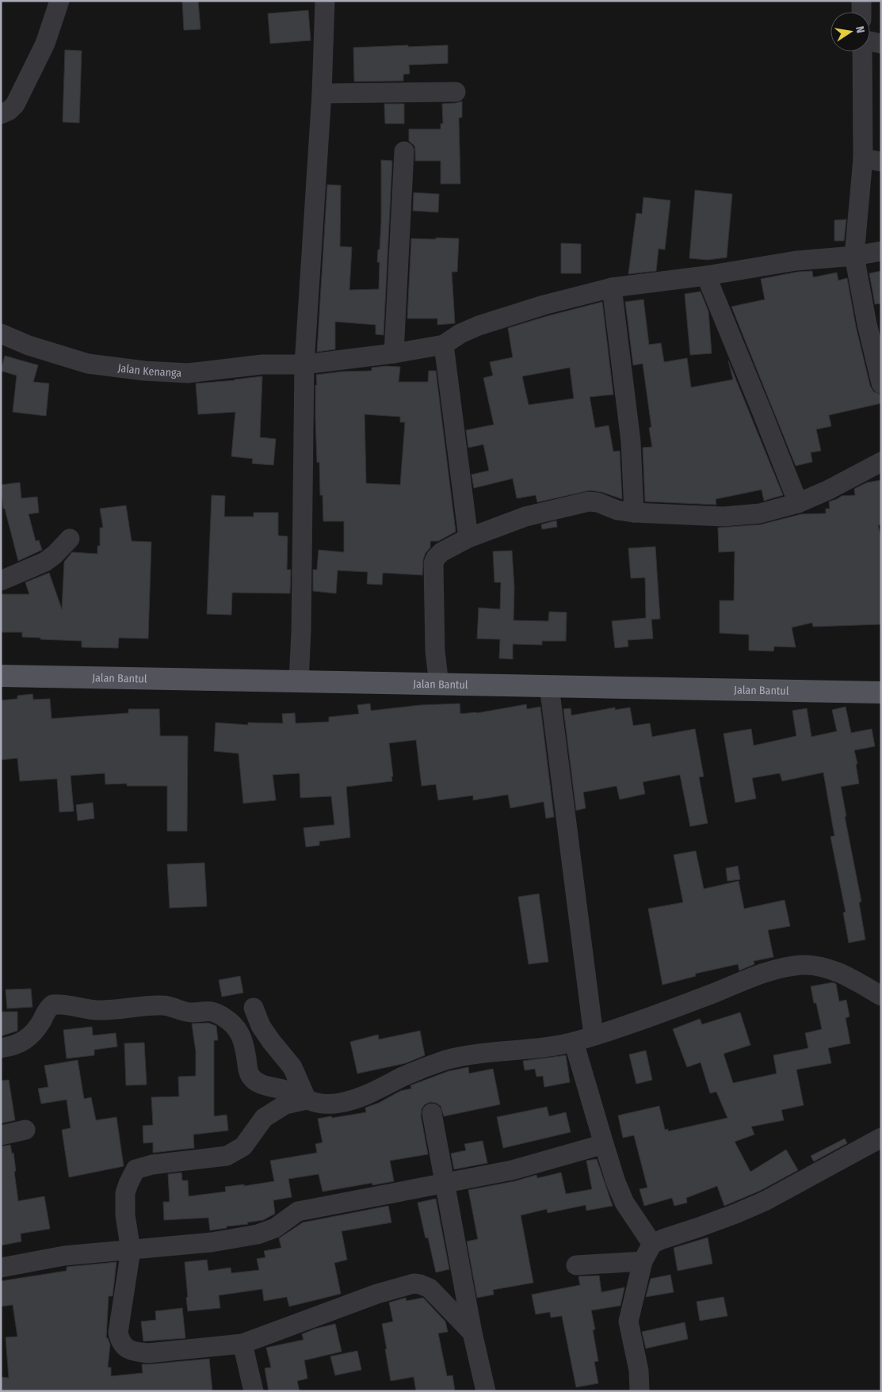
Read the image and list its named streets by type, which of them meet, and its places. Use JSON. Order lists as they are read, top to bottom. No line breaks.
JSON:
{"streets":{"main road":["Jalan Bantul"],"street":["Jalan Kenanga"]},"north":"right"}
